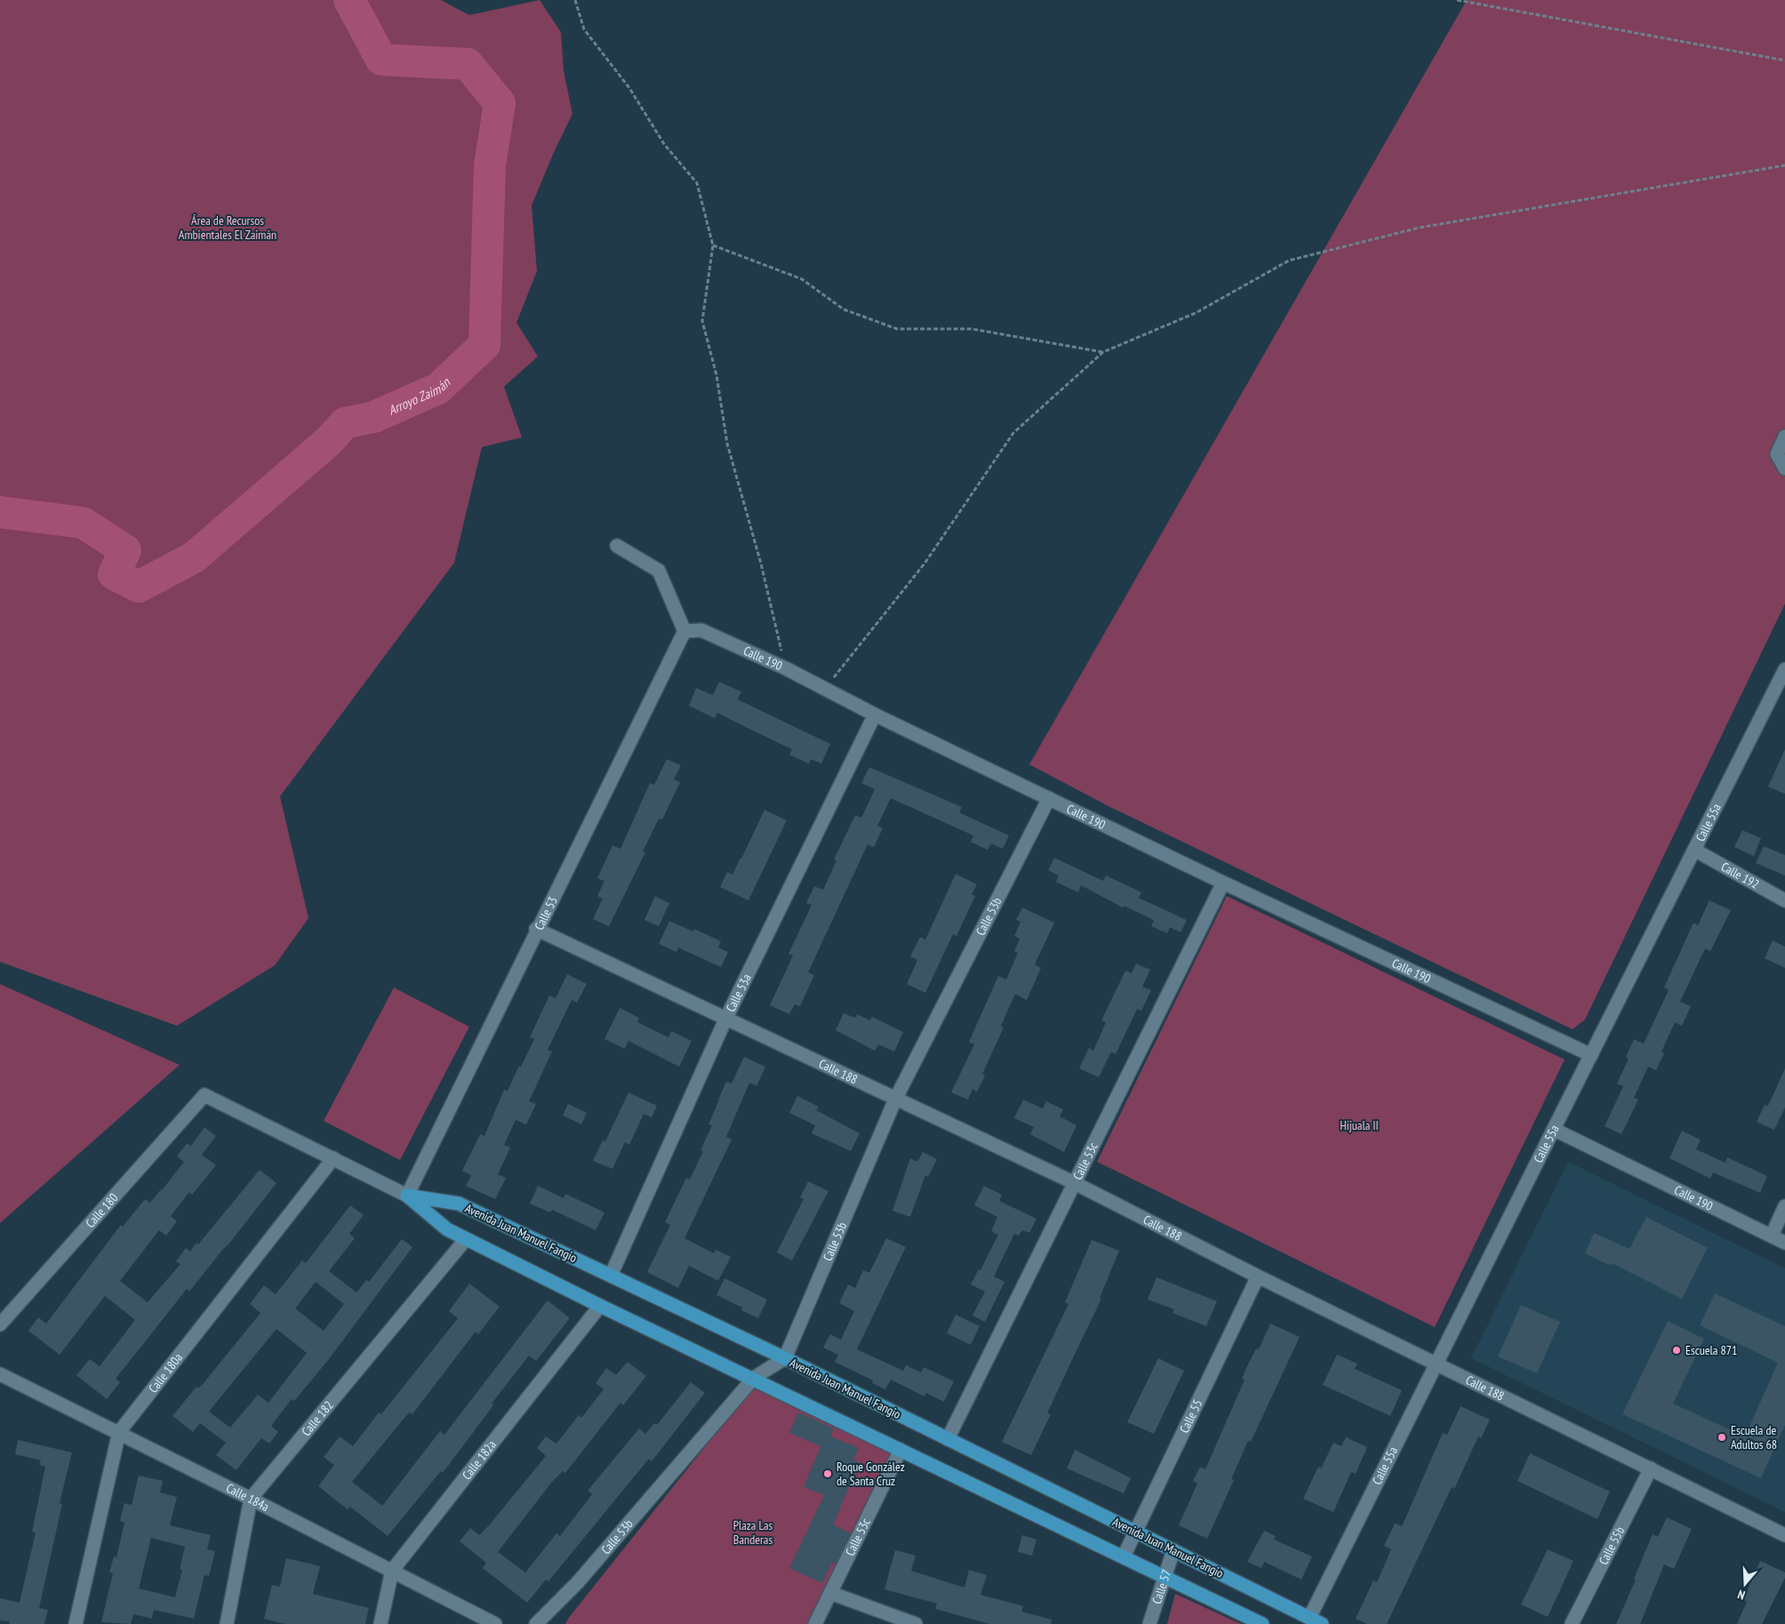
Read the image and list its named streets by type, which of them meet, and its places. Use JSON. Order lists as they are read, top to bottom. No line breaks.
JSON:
{"streets":{"main road":["Avenida Juan Manuel Fangio"],"street":["Calle 190","Calle 55a","Calle 192","Calle 53","Calle 53b","Calle 53a","Calle 188","Calle 53c","Calle 180","Calle 180a","Calle 55","Calle 182","Calle 182a","Calle 184a","Calle 55b","Calle 57"]},"crossings":[["Calle 190","Calle 55a"],["Calle 190","Calle 53"],["Calle 190","Calle 53b"],["Calle 190","Calle 53a"],["Calle 190","Calle 53c"],["Calle 55a","Calle 192"],["Calle 55a","Calle 188"],["Calle 55a","Avenida Juan Manuel Fangio"],["Calle 53","Calle 188"],["Calle 53","Avenida Juan Manuel Fangio"],["Calle 53b","Calle 188"],["Calle 53b","Avenida Juan Manuel Fangio"],["Calle 53a","Calle 188"],["Calle 53a","Avenida Juan Manuel Fangio"],["Calle 188","Calle 53c"],["Calle 188","Calle 55"],["Calle 188","Calle 55b"],["Calle 53c","Avenida Juan Manuel Fangio"],["Calle 180","Calle 180a"],["Avenida Juan Manuel Fangio","Calle 55"],["Avenida Juan Manuel Fangio","Calle 57"],["Calle 180a","Calle 184a"],["Calle 182","Calle 184a"],["Calle 182a","Calle 184a"]],"water":["Arroyo Zaimán"],"parks":["Área de Recursos Ambientales El Zaimán","Hijuala II","Plaza Las Banderas"],"places":["Escuela 871","Escuela de Adultos 68","Roque González de Santa Cruz"],"north":"bottom"}
